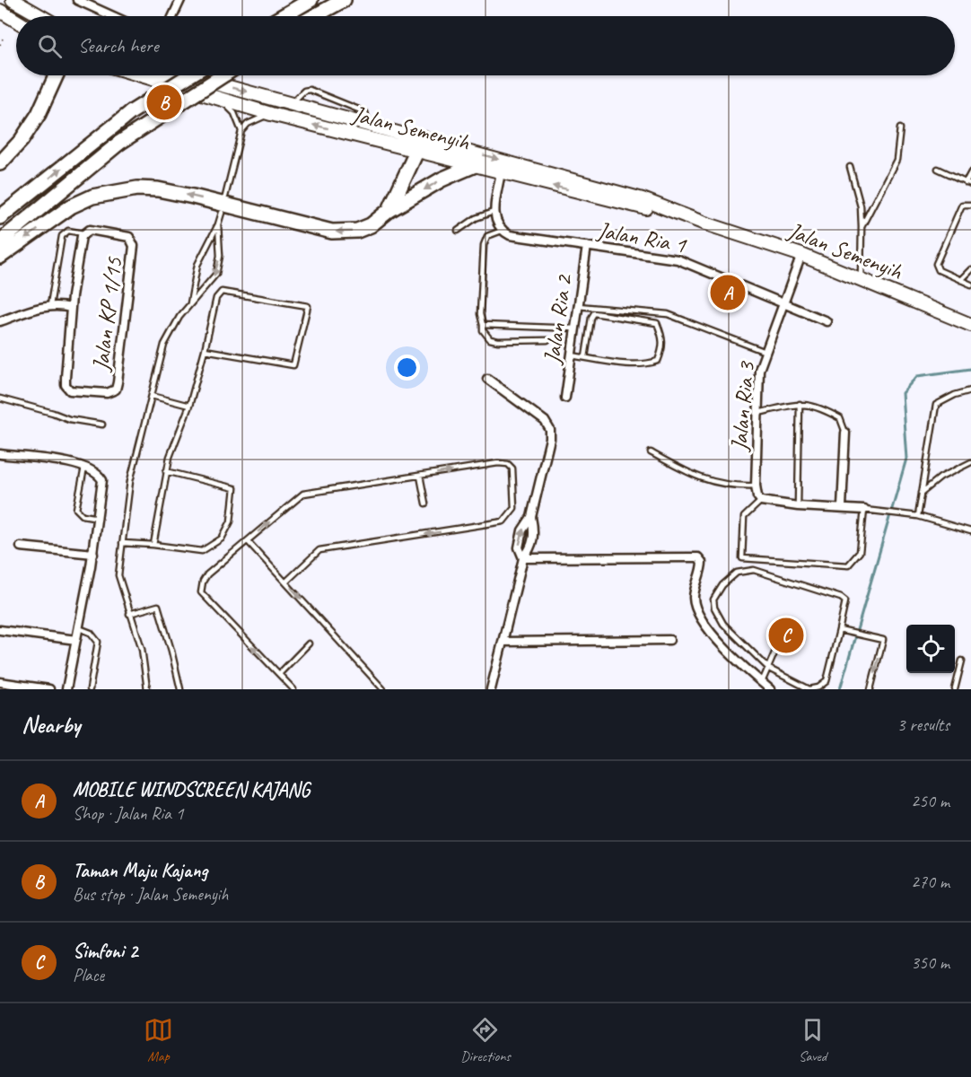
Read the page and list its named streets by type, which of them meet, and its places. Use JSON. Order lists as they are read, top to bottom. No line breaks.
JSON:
{"streets":{"main road":["Jalan Semenyih"],"street":["Jalan Ria 1","Jalan KP 1/15","Jalan Ria 2","Jalan Ria 3"]},"crossings":[["Jalan Semenyih","Jalan Ria 3"],["Jalan Ria 1","Jalan Ria 2"],["Jalan Ria 1","Jalan Ria 3"]],"page":{"search":"Search here","pins":["B","A","C"],"heading":["Nearby","3 results"],"list":[{"mark":"A","name":"MOBILE WINDSCREEN KAJANG","note":"Shop · Jalan Ria 1","value":"250 m"},{"mark":"B","name":"Taman Maju Kajang","note":"Bus stop · Jalan Semenyih","value":"270 m"},{"mark":"C","name":"Simfoni 2","note":"Place","value":"350 m"}],"nav":["Map","Directions","Saved"]}}
